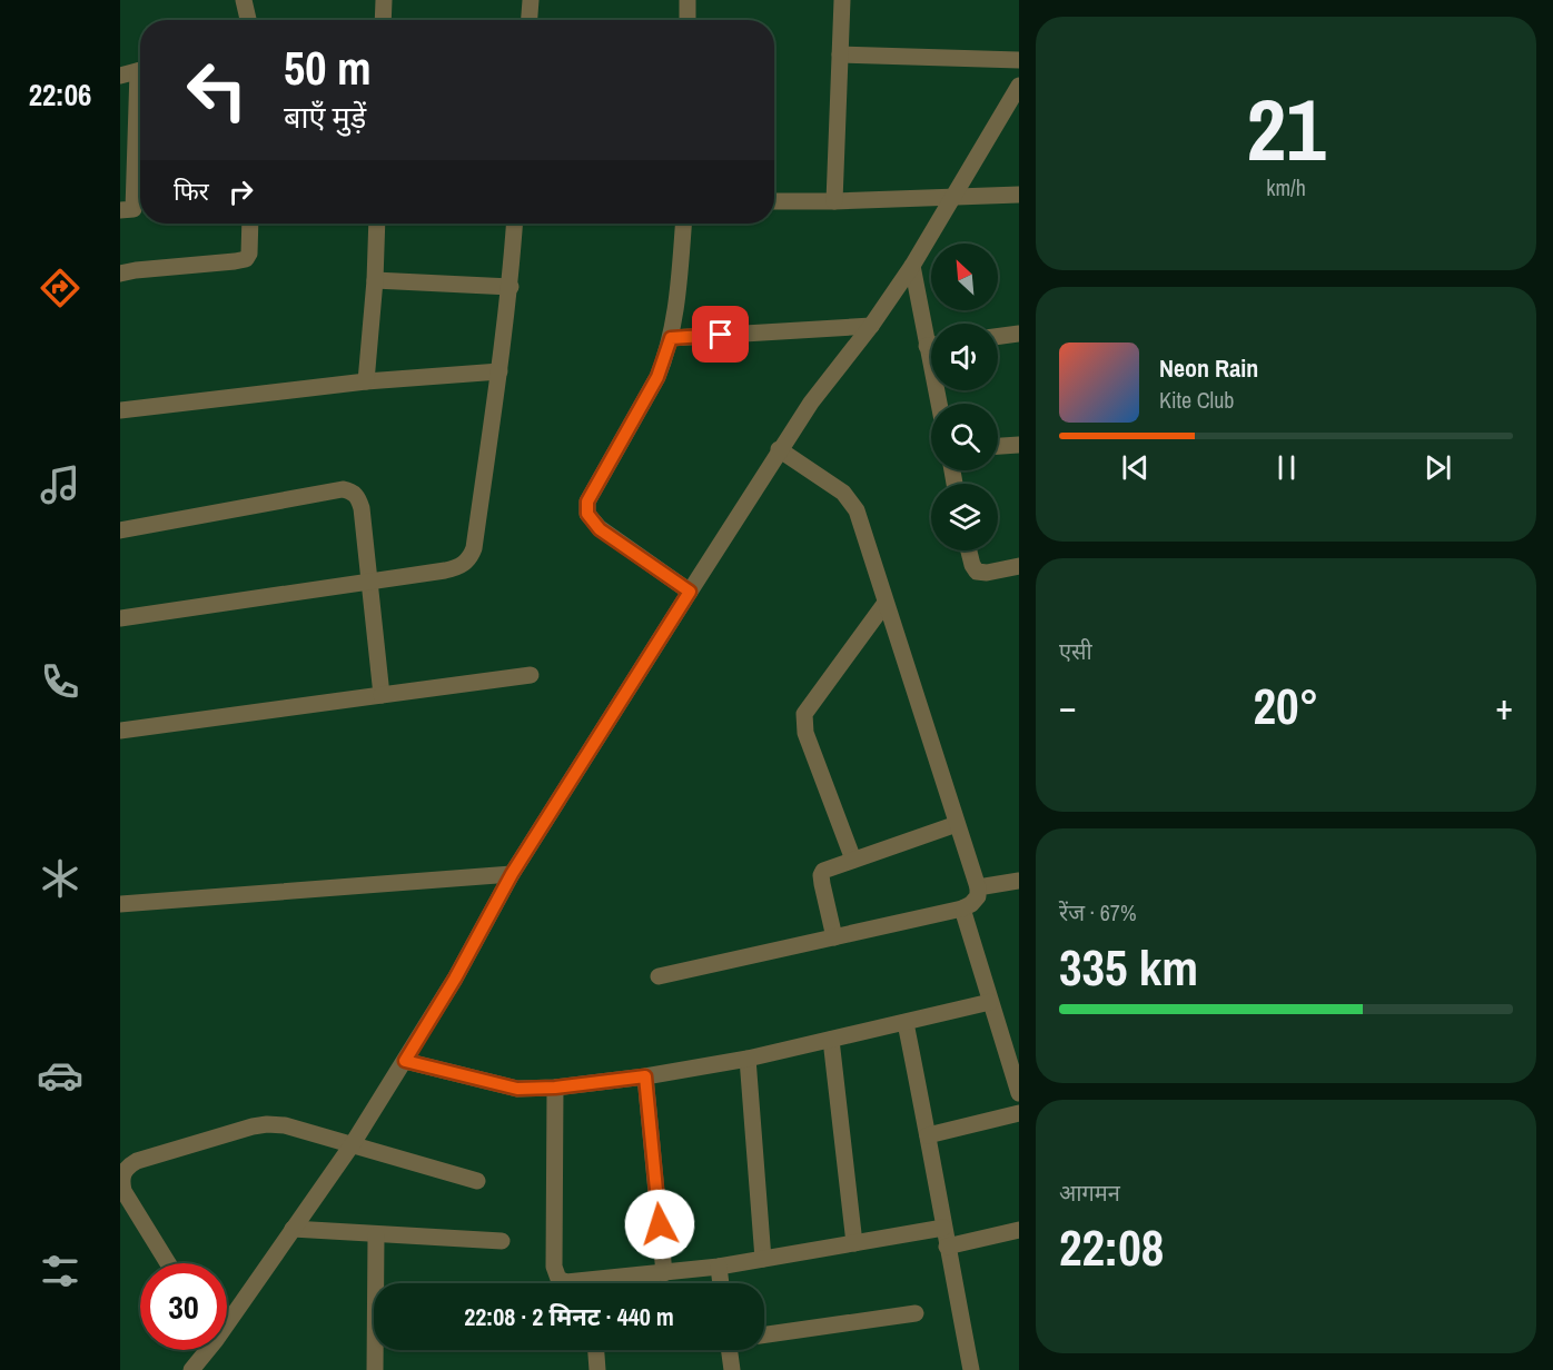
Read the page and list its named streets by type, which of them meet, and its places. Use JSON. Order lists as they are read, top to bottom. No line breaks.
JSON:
{"north":"top left","page":{"tabs":"22:06","tile":[["21","km/h"],"एसी",["रेंज · 67%","335 km"],["आगमन","22:08"]],"turn":["50 m","बाएँ मुड़ें"],"then":"फिर","song":["Neon Rain","Kite Club"],"heat":["−","20°","+"],"limit":"30","trip":"22:08 · 2 मिनट · 440 m"}}
